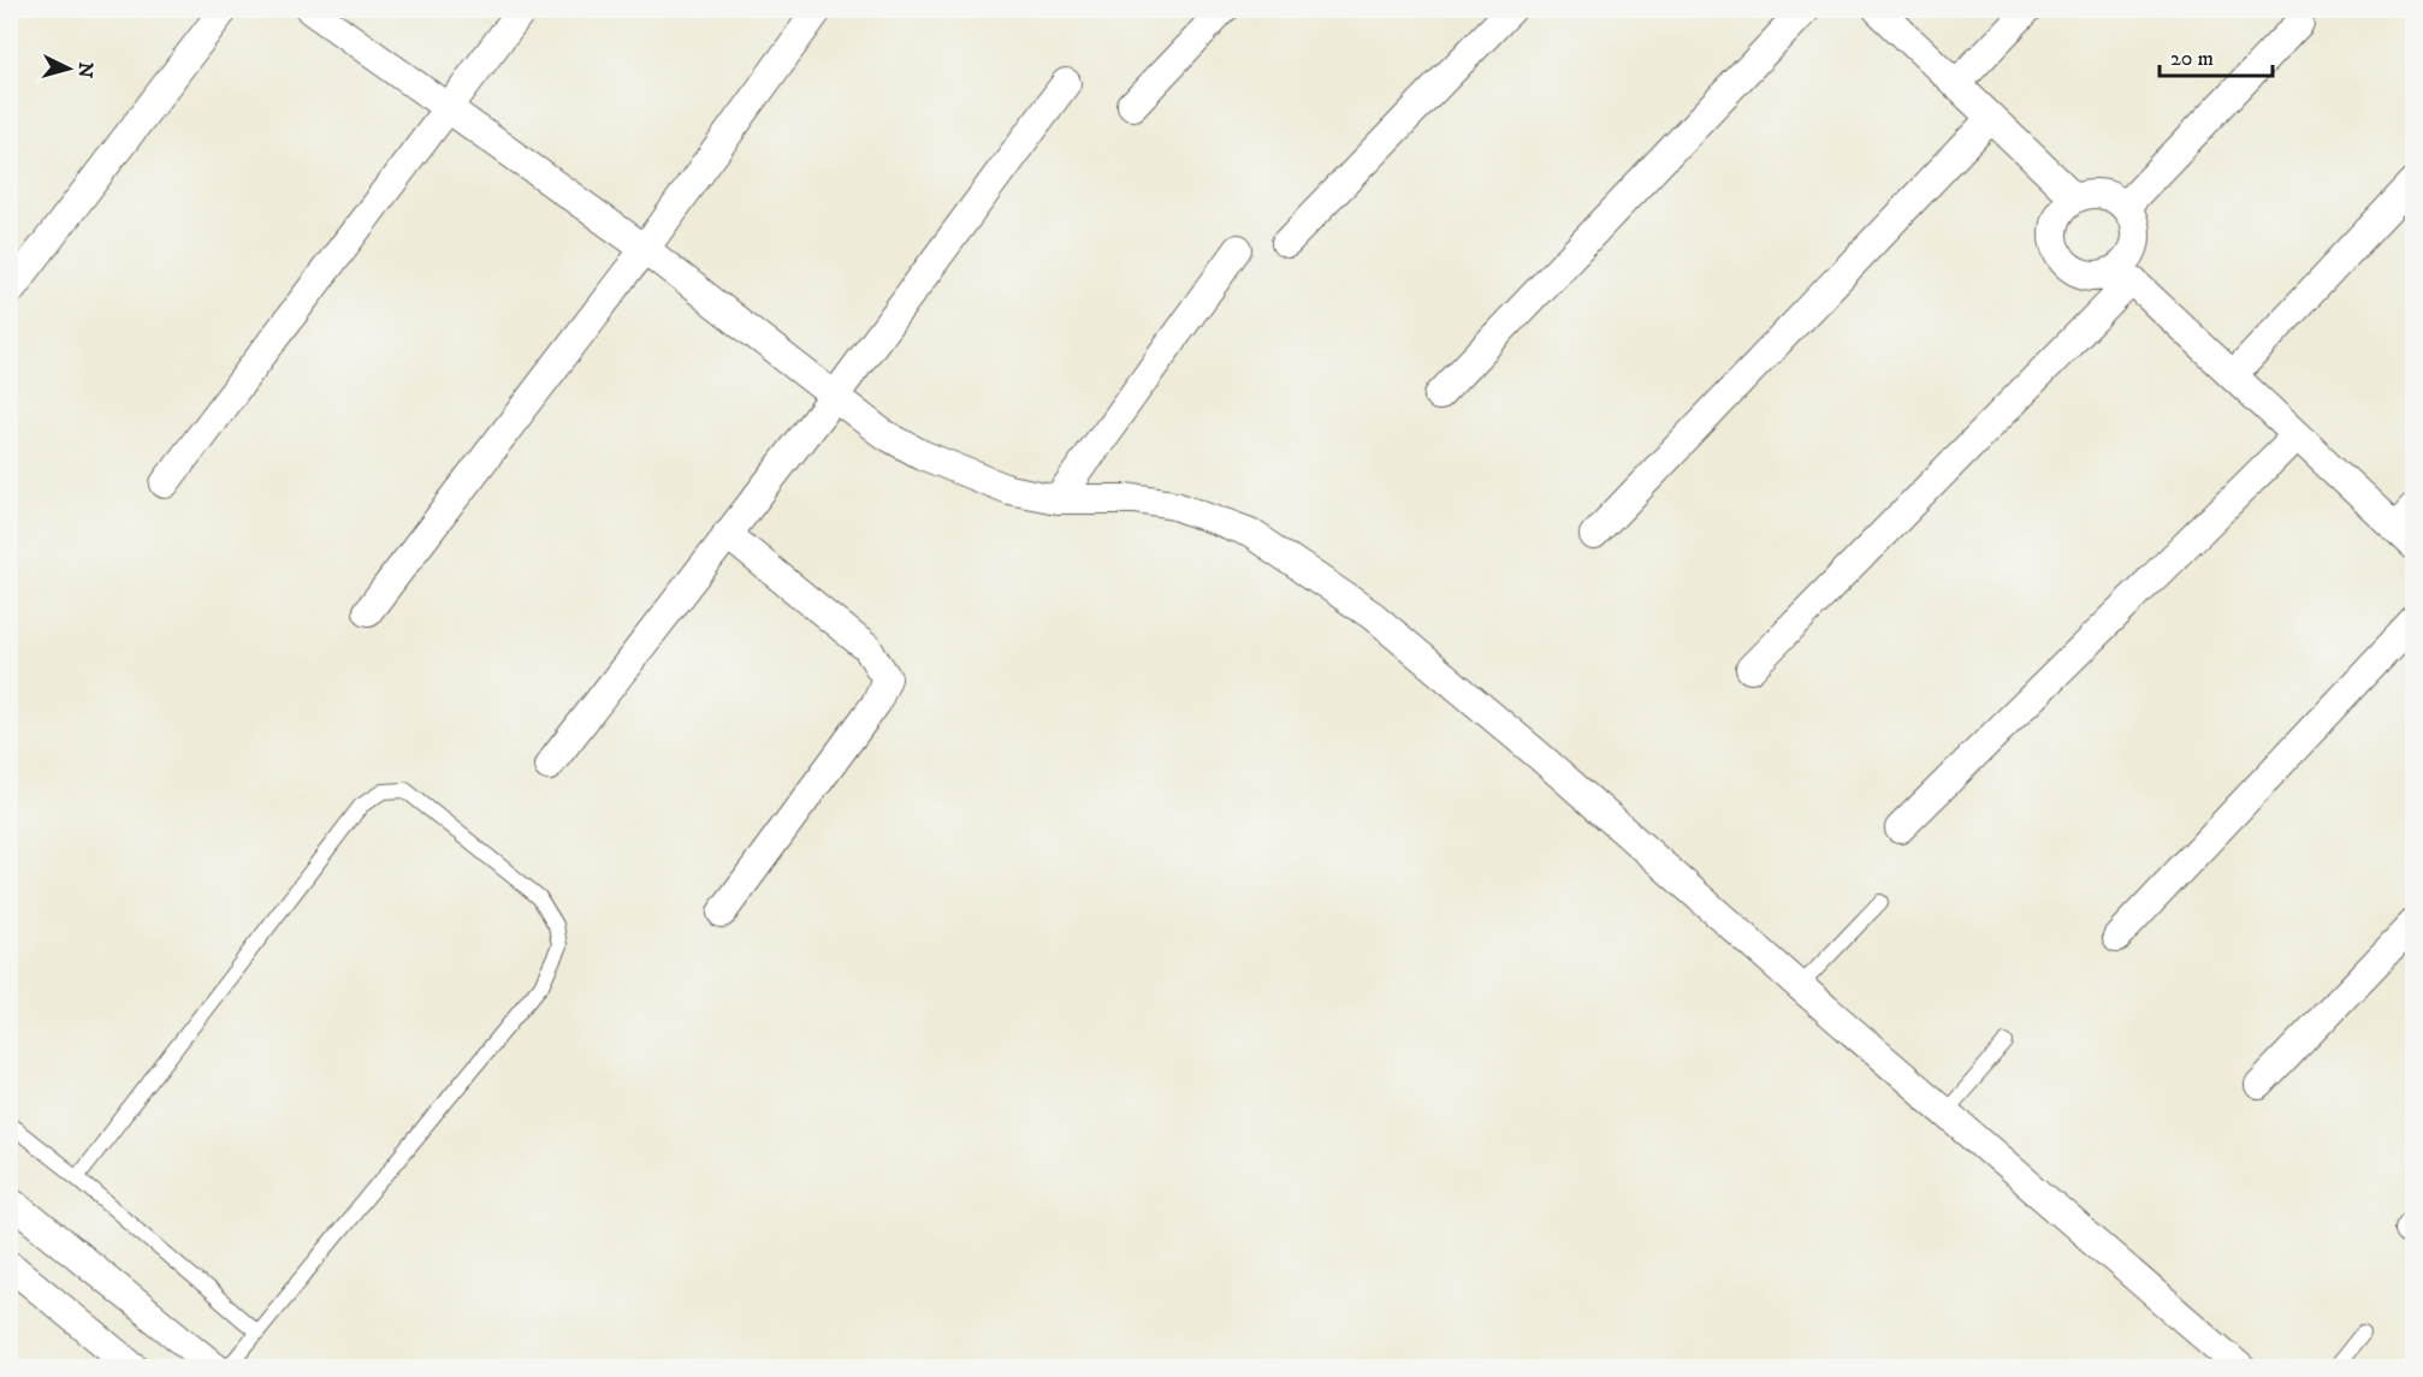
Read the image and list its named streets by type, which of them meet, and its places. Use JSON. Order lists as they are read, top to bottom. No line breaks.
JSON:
{"scale_bar":"20 m","north":"right"}
